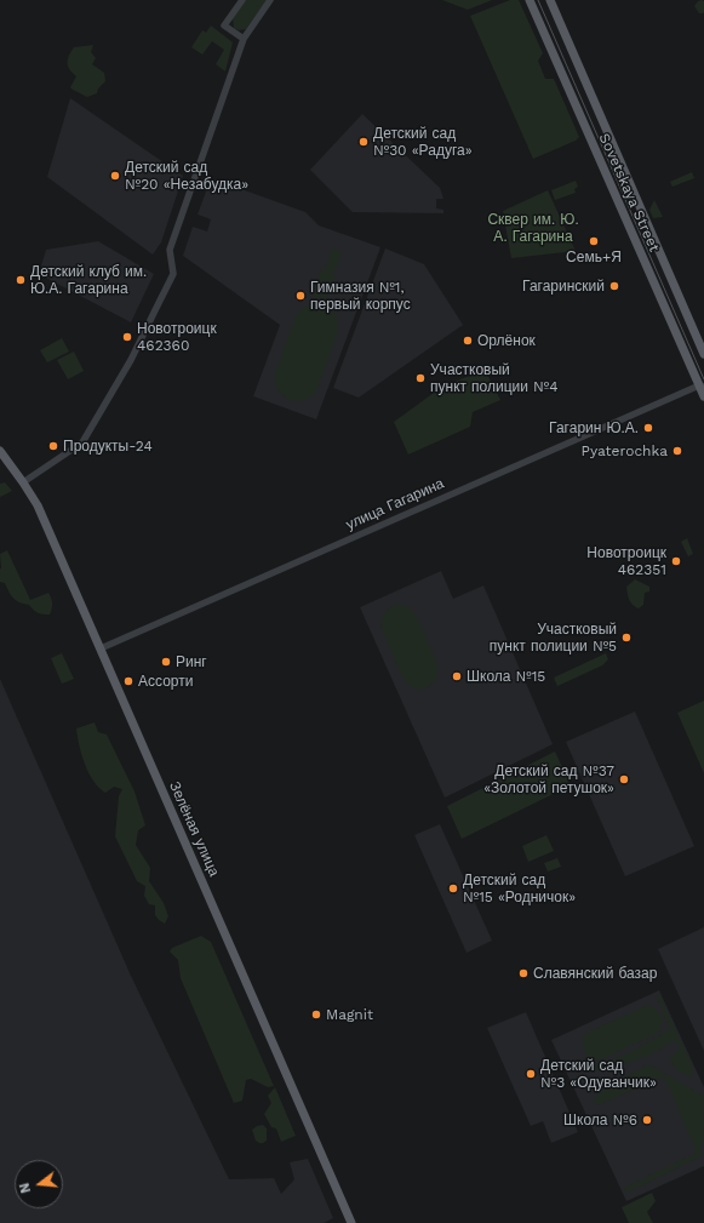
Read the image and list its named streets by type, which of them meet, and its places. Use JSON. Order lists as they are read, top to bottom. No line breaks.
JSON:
{"streets":{"main road":["Sovetskaya Street","Зелёная улица"],"street":["улица Гагарина"]},"crossings":[["Sovetskaya Street","улица Гагарина"],["улица Гагарина","Зелёная улица"]],"parks":["Сквер им. Ю. А. Гагарина"],"places":["Детский сад №30 «Радуга»","Детский сад №20 «Незабудка»","Семь+Я","Детский клуб им. Ю.А. Гагарина","Гагаринский","Гимназия №1, первый корпус","Новотроицк 462360","Орлёнок","Участковый пункт полиции №4","Гагарин Ю.А.","Продукты-24","Pyaterochka","Новотроицк 462351","Участковый пункт полиции №5","Ринг","Школа №15","Ассорти","Детский сад №37 «Золотой петушок»","Детский сад №15 «Родничок»","Славянский базар","Magnit","Детский сад №3 «Одуванчик»","Школа №6"],"north":"left"}
